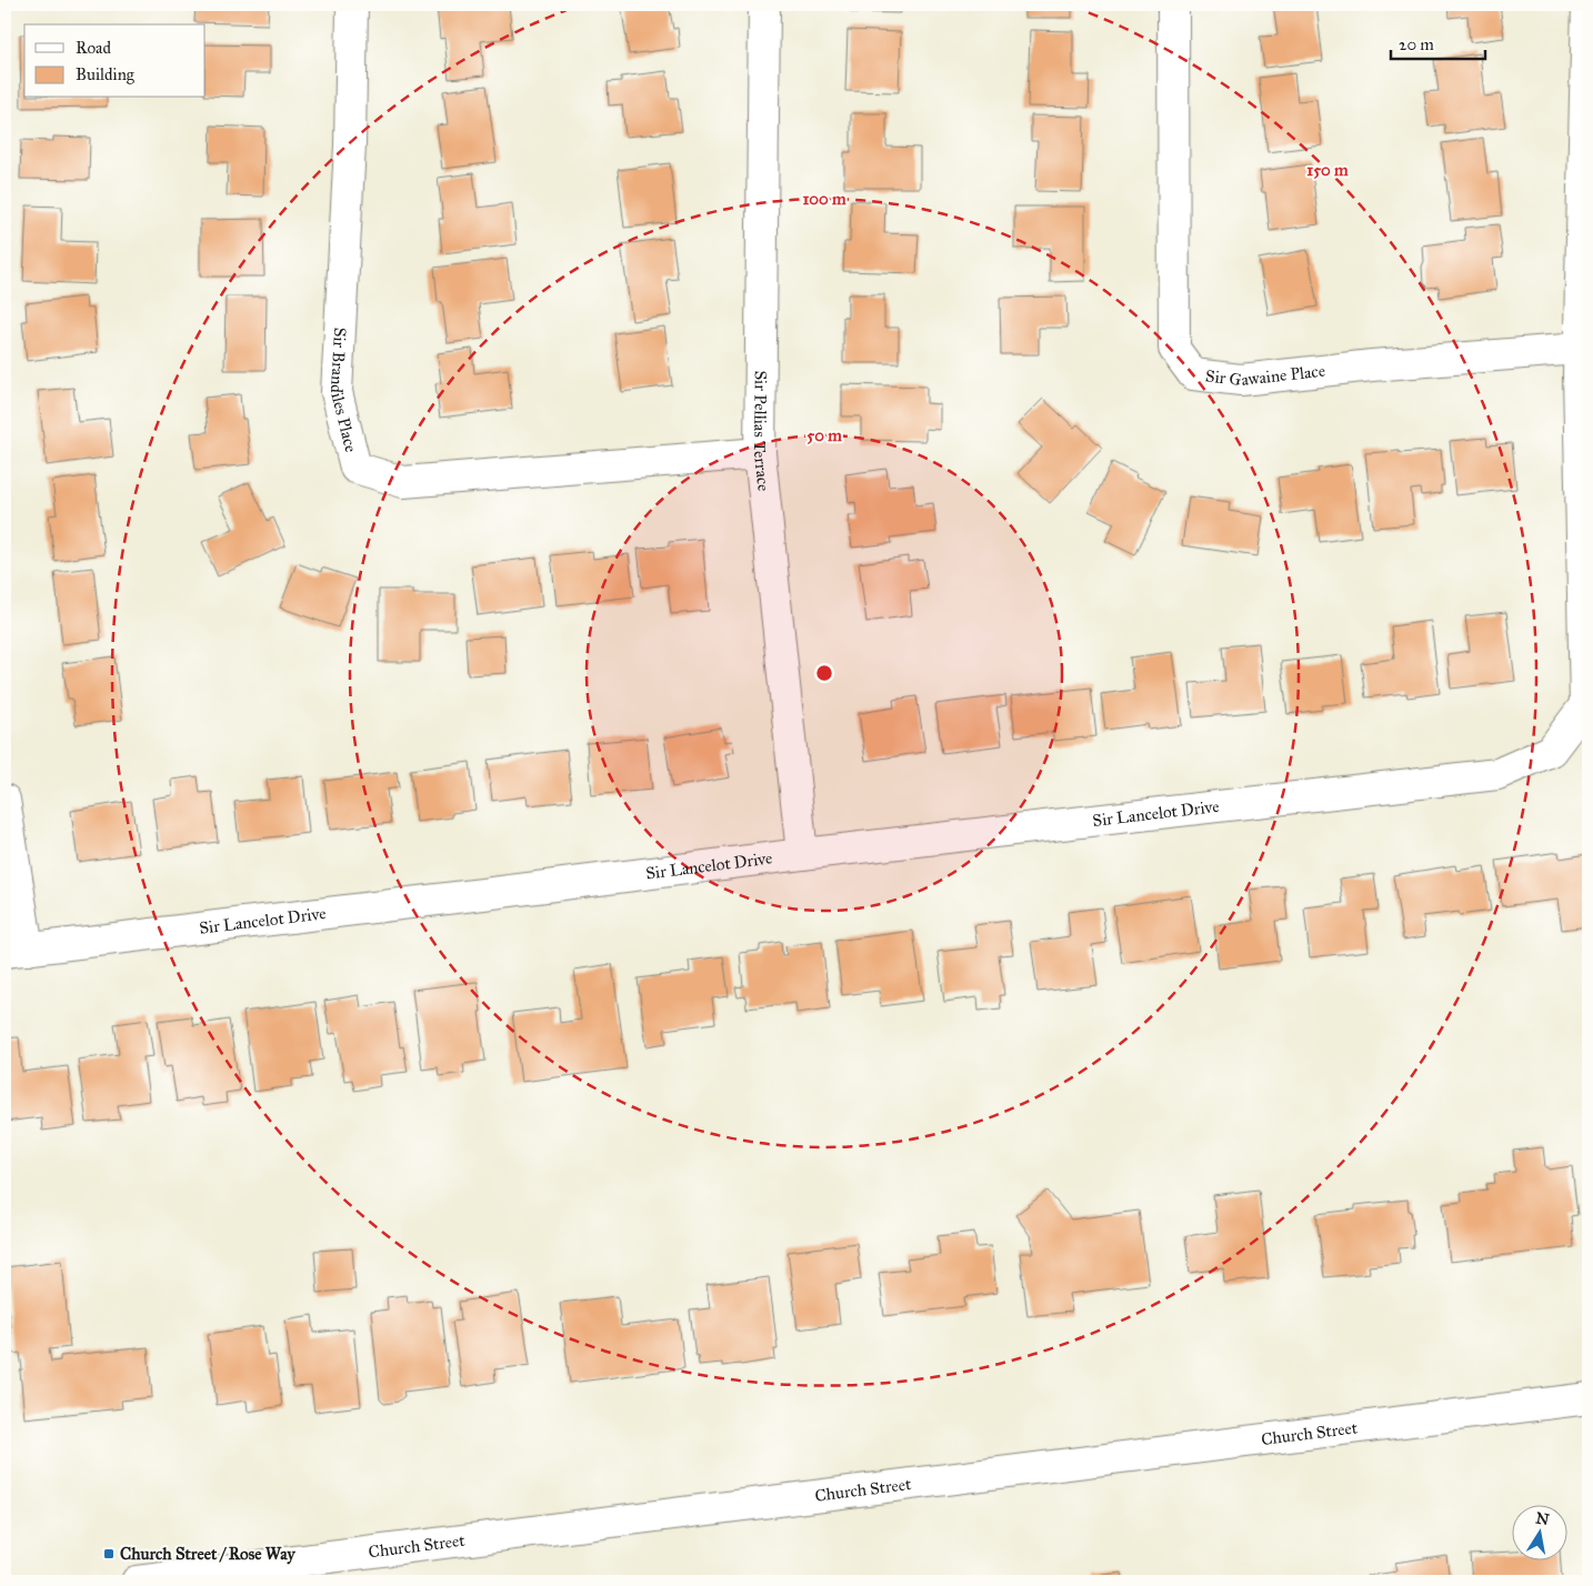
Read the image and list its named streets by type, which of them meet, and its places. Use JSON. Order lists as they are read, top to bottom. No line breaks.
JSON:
{"streets":{"street":["Sir Gawaine Place","Sir Brandiles Place","Sir Pellias Terrace","Sir Lancelot Drive","Church Street"]},"crossings":[["Sir Gawaine Place","Sir Lancelot Drive"],["Sir Brandiles Place","Sir Pellias Terrace"],["Sir Pellias Terrace","Sir Lancelot Drive"]],"places":{"transit":["Church Street / Rose Way"]},"legend":["Road","Building"],"scale_bar":"20 m","north":"top","rings":["150 m","100 m","50 m"]}
